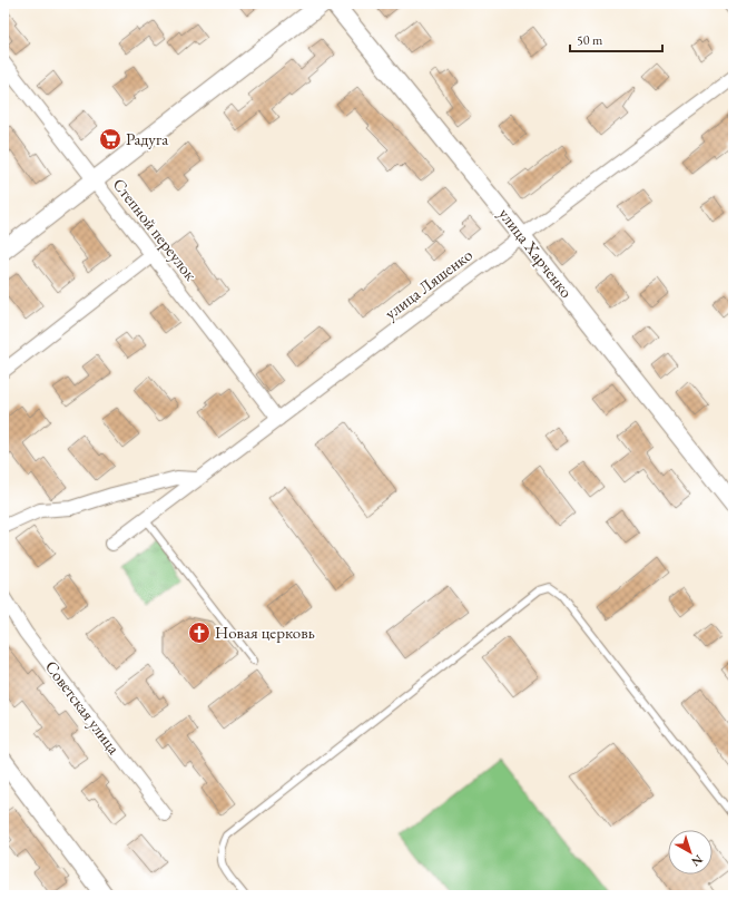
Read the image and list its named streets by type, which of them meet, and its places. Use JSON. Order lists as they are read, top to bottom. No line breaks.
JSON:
{"streets":{"street":["Степной переулок","улица Харченко","улица Ляшенко","Советская улица"]},"crossings":[["Степной переулок","улица Ляшенко"],["улица Харченко","улица Ляшенко"]],"places":{"supermarket":["Радуга"],"church":["Новая церковь"]},"scale_bar":"50 m","north":"bottom right"}
